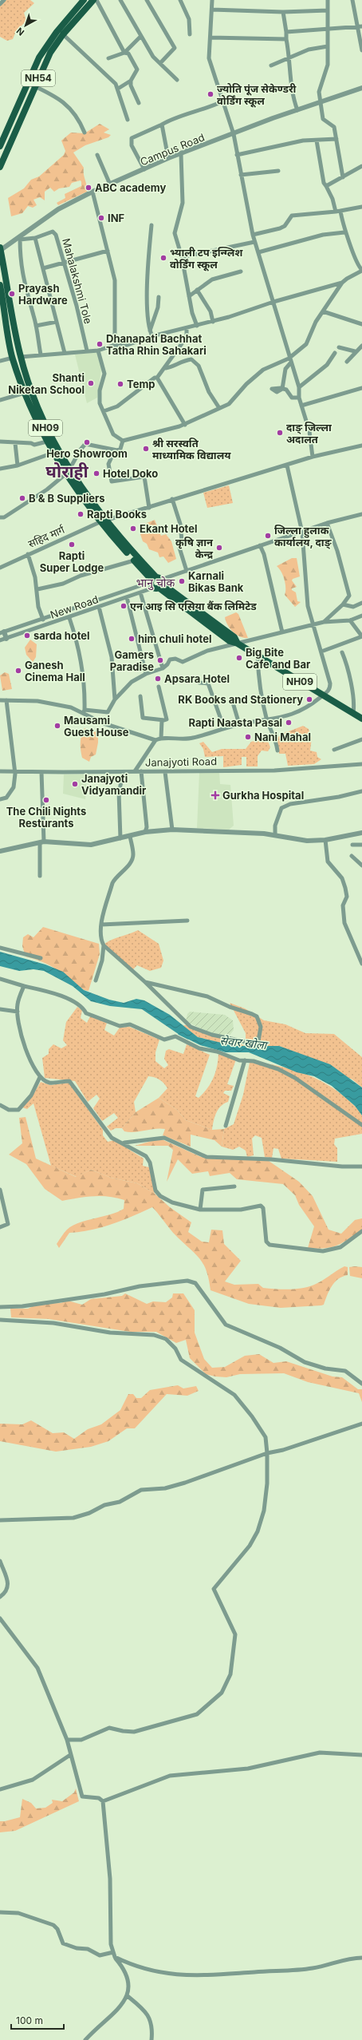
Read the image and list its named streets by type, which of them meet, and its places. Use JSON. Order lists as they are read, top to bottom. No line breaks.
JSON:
{"streets":{"main road":["NH54","NH09"],"street":["Campus Road","Mahalakshmi Tole","सहिद मार्ग","New Road","Janajyoti Road"]},"crossings":[["Campus Road","Mahalakshmi Tole"],["Campus Road","NH09"],["NH09","सहिद मार्ग"],["NH09","New Road"]],"districts":["घोराही","भानु चोक"],"water":["सेवार खोला"],"places":{"other":["ज्योति पूंज सेकेण्डरी वोर्डिंग स्कूल","ABC academy","INF","भ्याली टप इन्ग्लिश वोर्डिंग स्कूल","Prayash Hardware","Dhanapati Bachhat Tatha Rhin Sahakari","Shanti Niketan School","Temp","दाङ् जिल्ला अदालत","Hero Showroom","श्री सरस्वति माध्यामिक विद्यालय","Hotel Doko","B & B Suppliers","Rapti Books","Ekant Hotel","जिल्ला हुलाक कार्यालय, दाङ्","Rapti Super Lodge","कृषि ज्ञान केन्द्र","Karnali Bikas Bank","एन आइ सि एसिया बैंक लिमिटेड","sarda hotel","him chuli hotel","Big Bite Cafe and Bar","Gamers Paradise","Ganesh Cinema Hall","Apsara Hotel","RK Books and Stationery","Rapti Naasta Pasal","Mausami Guest House","Nani Mahal","Janajyoti Vidyamandir","The Chili Nights Resturants"],"health":["Gurkha Hospital"]},"scale_bar":"100 m","north":"bottom left"}
